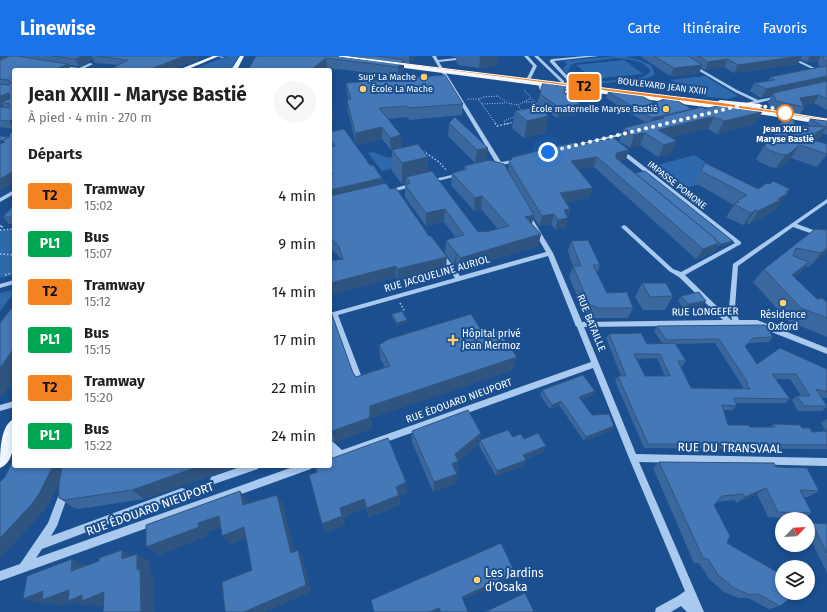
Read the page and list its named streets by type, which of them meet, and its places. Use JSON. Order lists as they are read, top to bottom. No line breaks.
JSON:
{"streets":{"main road":["BOULEVARD JEAN XXIII"],"street":["IMPASSE POMONE","RUE JACQUELINE AURIOL","RUE LONGEFER","RUE BATAILLE","RUE ÉDOUARD NIEUPORT","RUE DU TRANSVAAL"]},"crossings":[["RUE JACQUELINE AURIOL","RUE BATAILLE"],["RUE LONGEFER","RUE BATAILLE"],["RUE BATAILLE","RUE ÉDOUARD NIEUPORT"],["RUE BATAILLE","RUE DU TRANSVAAL"]],"places":{"other":["Sup' La Mache","École La Mache","École maternelle Maryse Bastié","Jean XXIII - Maryse Bastié","Résidence Oxford","Les Jardins d'Osaka"],"health":["Hôpital privé Jean Mermoz"]},"lines":["tram line T2"],"north":"top right","page":{"header":"Linewise","nav":["Carte","Itinéraire","Favoris"],"on_map":"T2","heading":[["Jean XXIII - Maryse Bastié","À pied · 4 min · 270 m"],"Départs"],"list":[{"mark":"T2","name":"Tramway","note":"15:02","value":"4 min"},{"mark":"PL1","name":"Bus","note":"15:07","value":"9 min"},{"mark":"T2","name":"Tramway","note":"15:12","value":"14 min"},{"mark":"PL1","name":"Bus","note":"15:15","value":"17 min"},{"mark":"T2","name":"Tramway","note":"15:20","value":"22 min"},{"mark":"PL1","name":"Bus","note":"15:22","value":"24 min"}]}}
